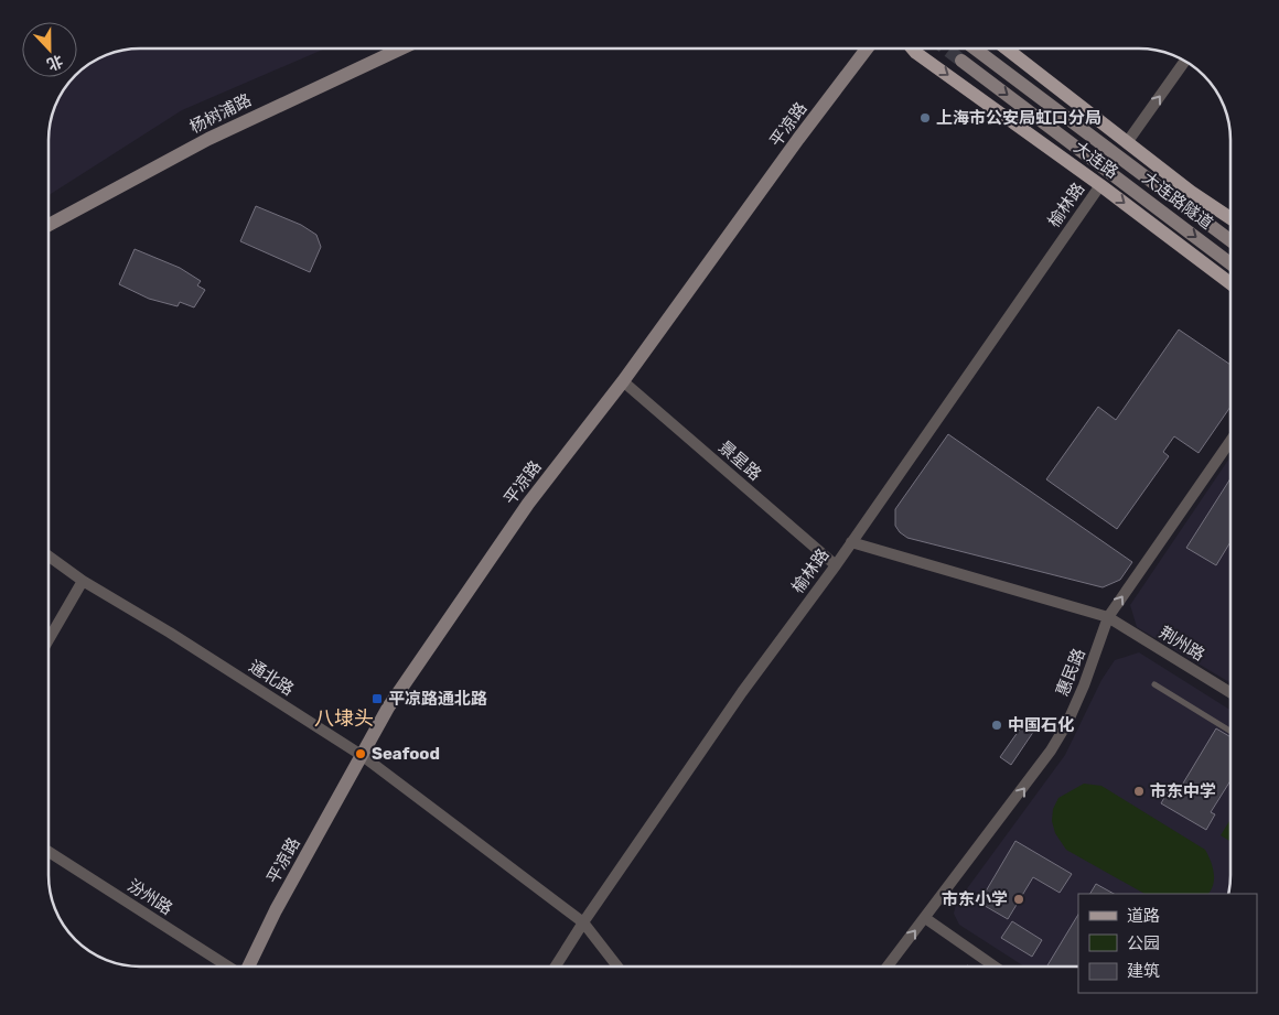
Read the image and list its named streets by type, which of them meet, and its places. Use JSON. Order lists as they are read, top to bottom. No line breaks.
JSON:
{"streets":{"main road":["杨树浦路","平凉路","大连路","大连路隧道"],"street":["榆林路","景星路","荆州路","惠民路","通北路","汾州路"]},"crossings":[["平凉路","景星路"],["平凉路","通北路"],["大连路","榆林路"],["榆林路","景星路"],["榆林路","通北路"],["荆州路","惠民路"]],"one_way":["惠民路"],"districts":["八埭头"],"places":{"other":["上海市公安局虹口分局","中国石化","Seafood","市东中学","市东小学"],"transit":["平凉路通北路"]},"legend":["道路","公园","建筑"],"north":"bottom"}
